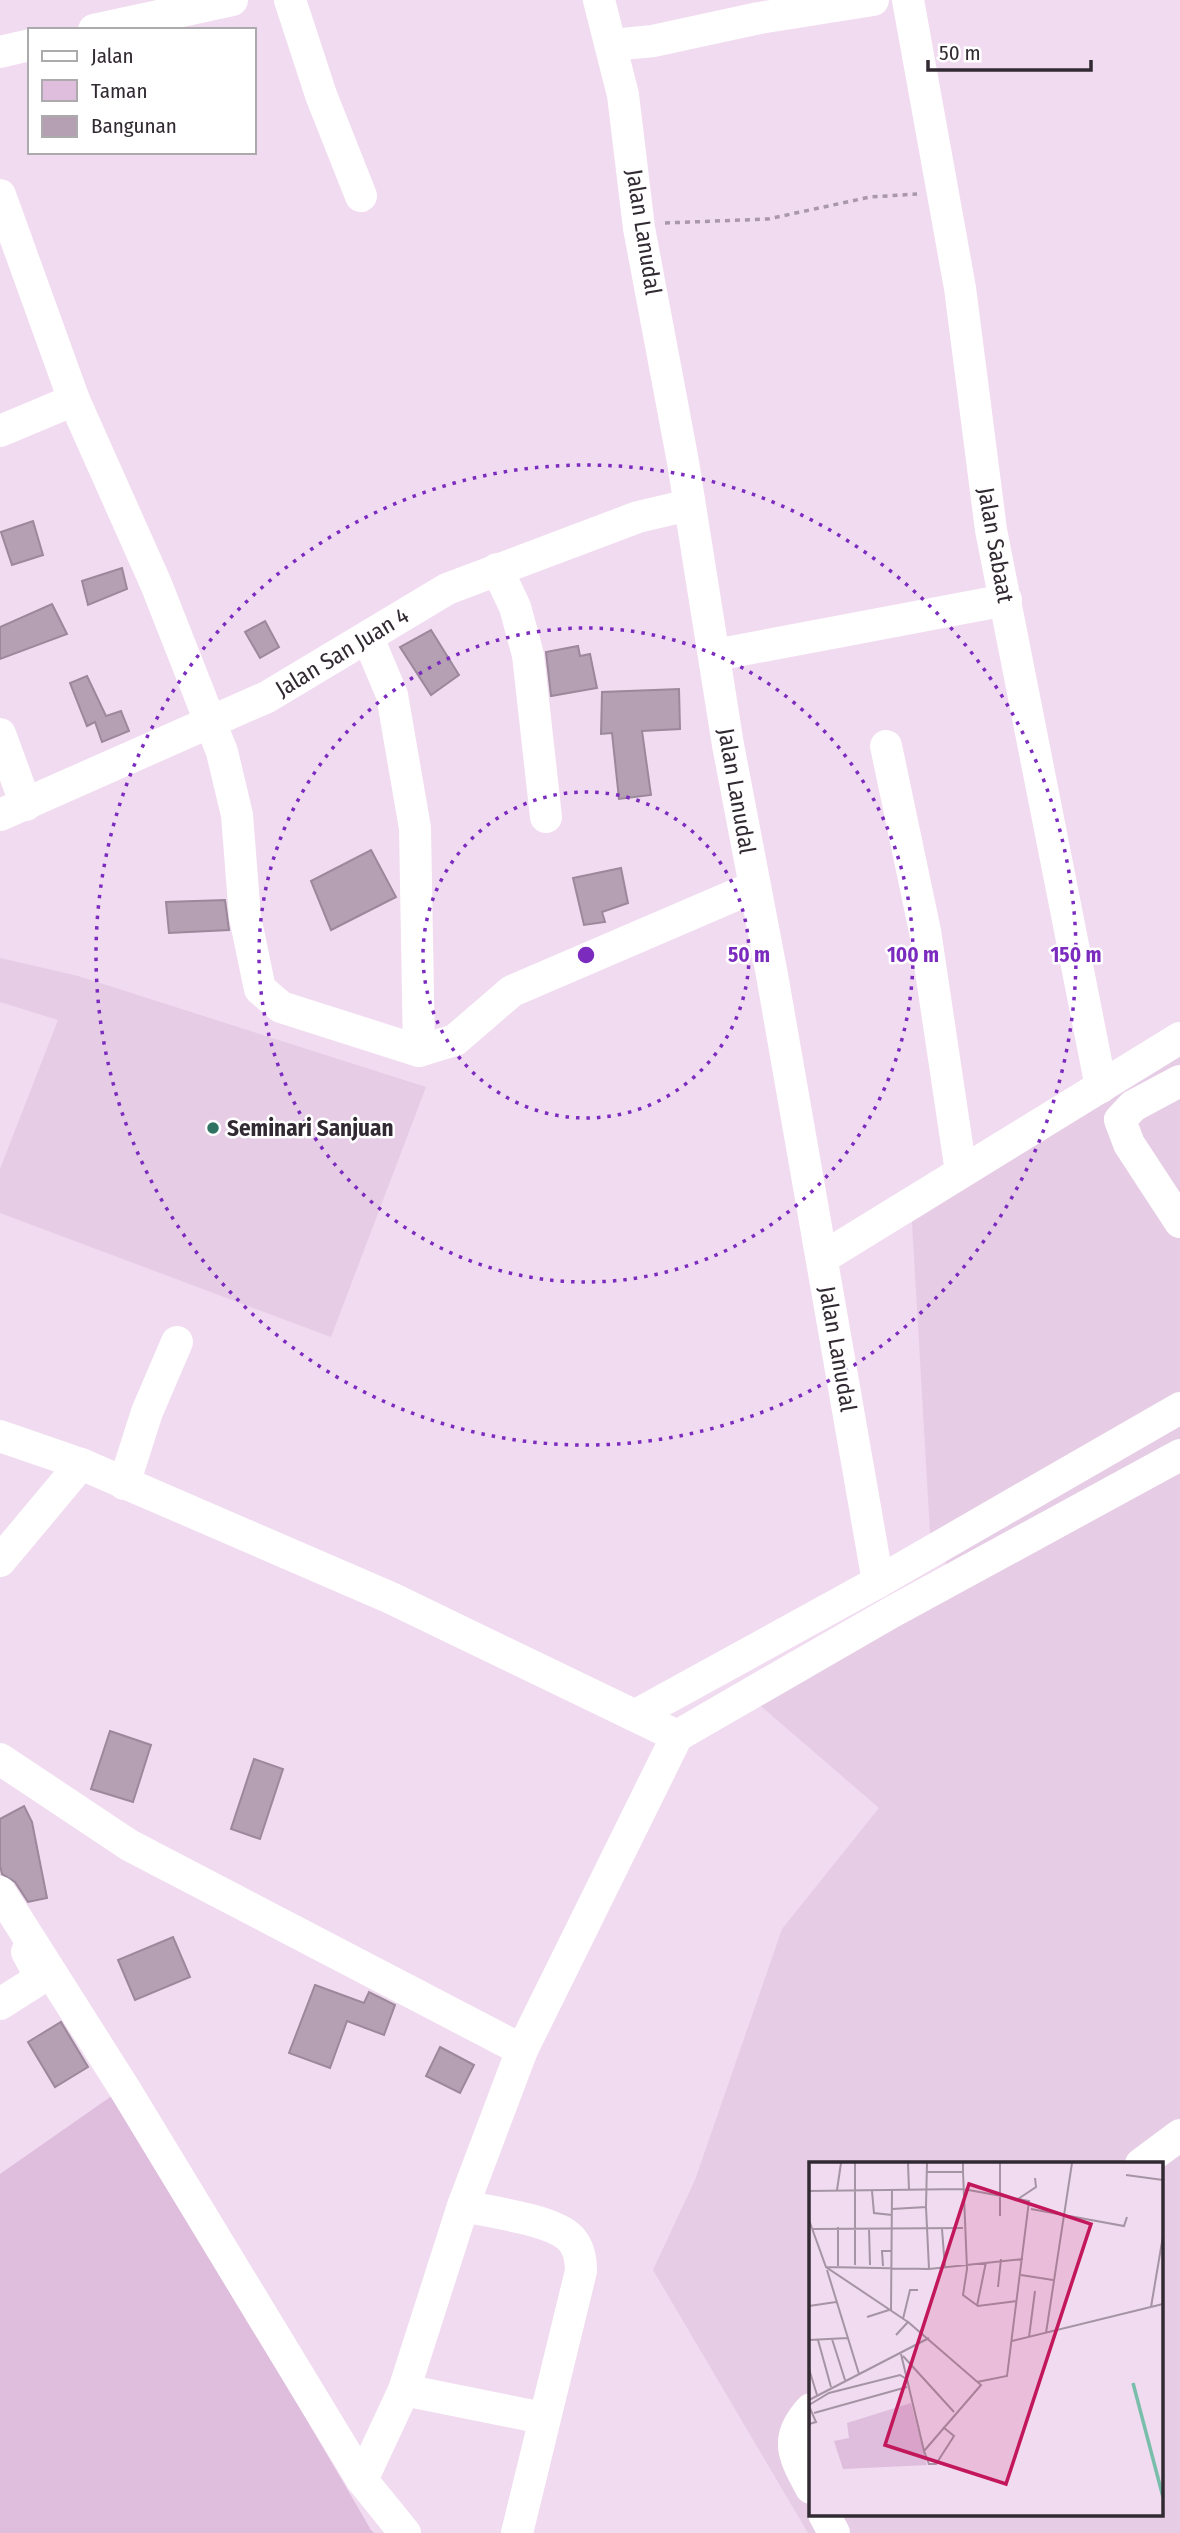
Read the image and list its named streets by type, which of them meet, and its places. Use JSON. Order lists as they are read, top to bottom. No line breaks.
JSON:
{"streets":{"street":["Jalan Lanudal","Jalan Sabaat","Jalan San Juan 4"]},"crossings":[["Jalan Lanudal","Jalan San Juan 4"]],"places":["Seminari Sanjuan"],"legend":["Jalan","Taman","Bangunan"],"scale_bar":"50 m","rings":["50 m","100 m","150 m"]}
